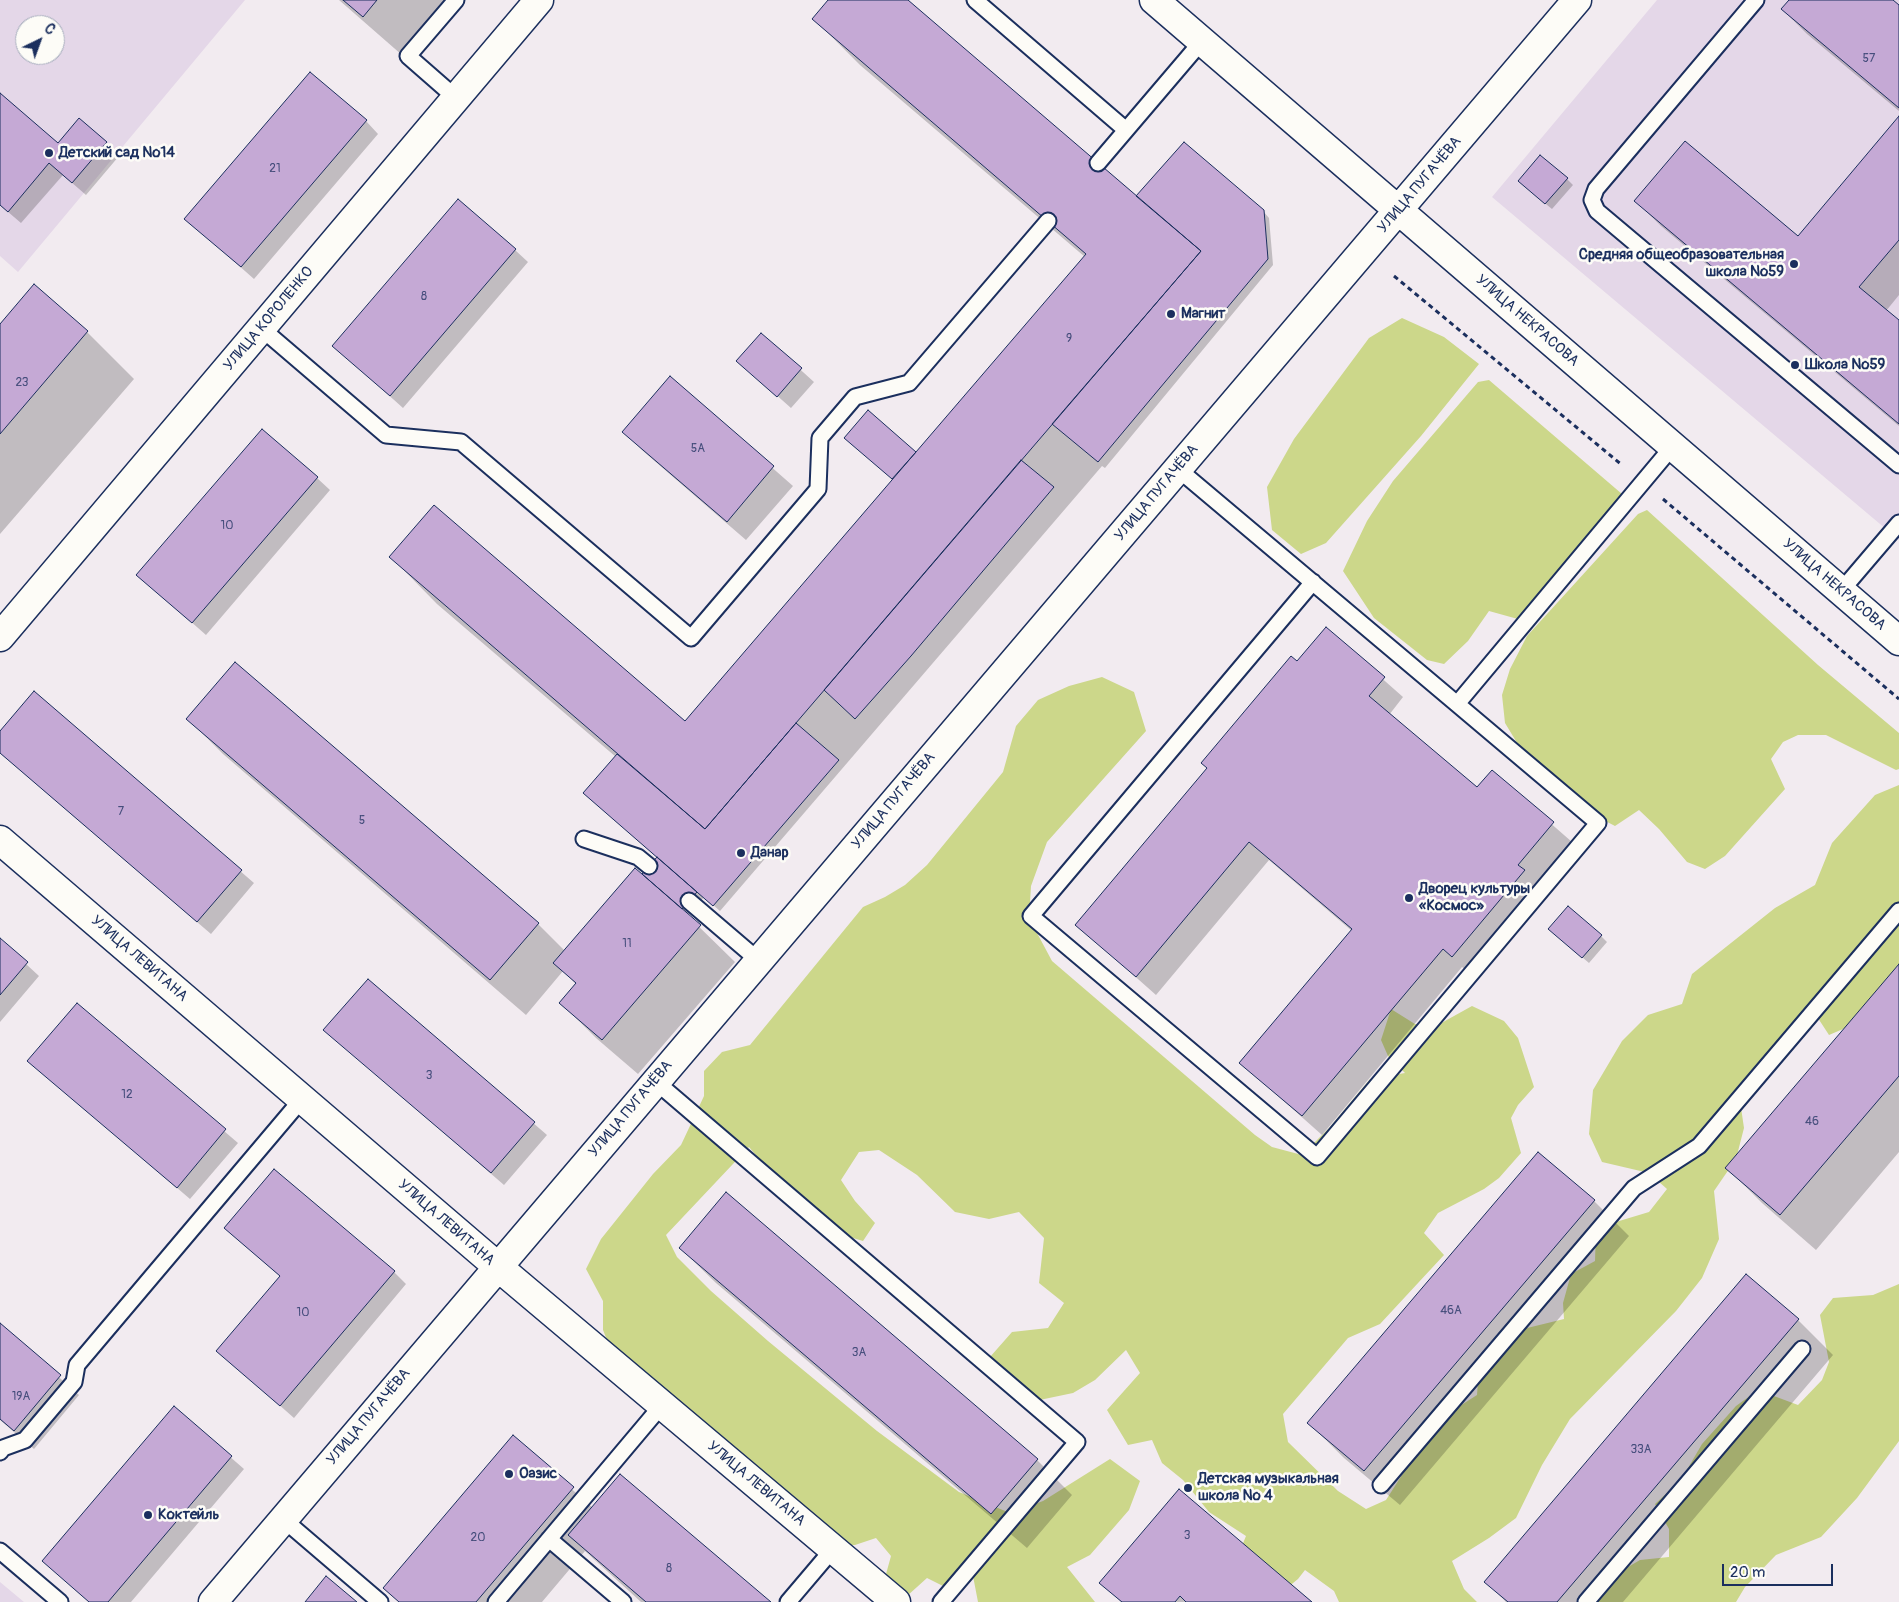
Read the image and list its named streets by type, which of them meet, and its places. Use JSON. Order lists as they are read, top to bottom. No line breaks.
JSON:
{"streets":{"street":["УЛИЦА ПУГАЧЁВА","УЛИЦА КОРОЛЕНКО","УЛИЦА НЕКРАСОВА","УЛИЦА ЛЕВИТАНА"]},"crossings":[["УЛИЦА ПУГАЧЁВА","УЛИЦА НЕКРАСОВА"],["УЛИЦА ПУГАЧЁВА","УЛИЦА ЛЕВИТАНА"]],"places":["Детский сад №14","Средняя общеобразовательная школа №59","Магнит","Школа №59","Данар","Дворец культуры «Космос»","Оазис","Детская музыкальная школа № 4","Коктейль"],"house_numbers":["57","21","8","9","23","5А","10","7","5","11","3","12","46","46А","10","3А","19А","33А","3","20","8"],"scale_bar":"20 m","north":"top right"}
